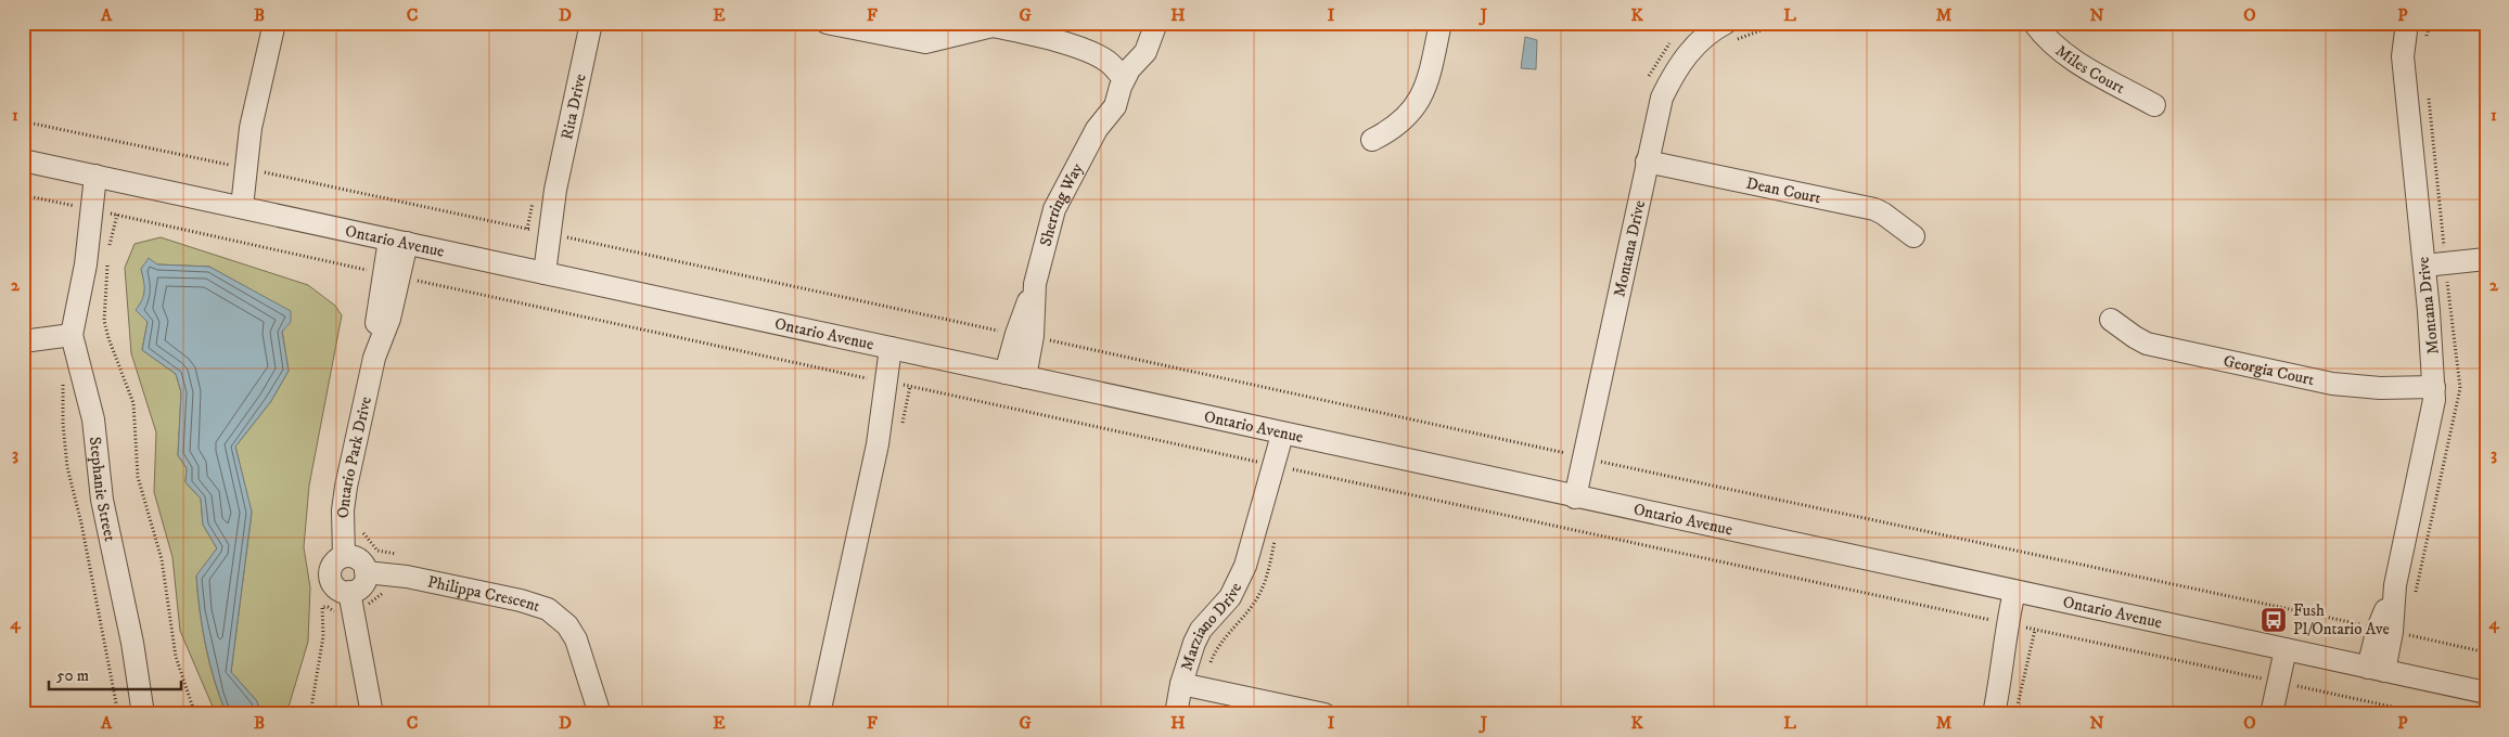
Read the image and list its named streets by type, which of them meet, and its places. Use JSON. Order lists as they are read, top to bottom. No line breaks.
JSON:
{"streets":{"street":["Miles Court","Rita Drive","Dean Court","Sherring Way","Ontario Avenue","Montana Drive","Georgia Court","Ontario Park Drive","Stephanie Street","Philippa Crescent","Marziano Drive"]},"crossings":[["Rita Drive","Ontario Avenue"],["Dean Court","Montana Drive"],["Sherring Way","Ontario Avenue"],["Ontario Avenue","Montana Drive"],["Ontario Avenue","Ontario Park Drive"],["Ontario Avenue","Stephanie Street"],["Ontario Avenue","Marziano Drive"],["Montana Drive","Georgia Court"],["Ontario Park Drive","Philippa Crescent"]],"places":{"bus stop":["Fush Pl/Ontario Ave"]},"scale_bar":"50 m","grid":{"columns":["A","B","C","D","E","F","G","H","I","J","K","L","M","N","O","P"],"rows":["1","2","3","4"]}}
